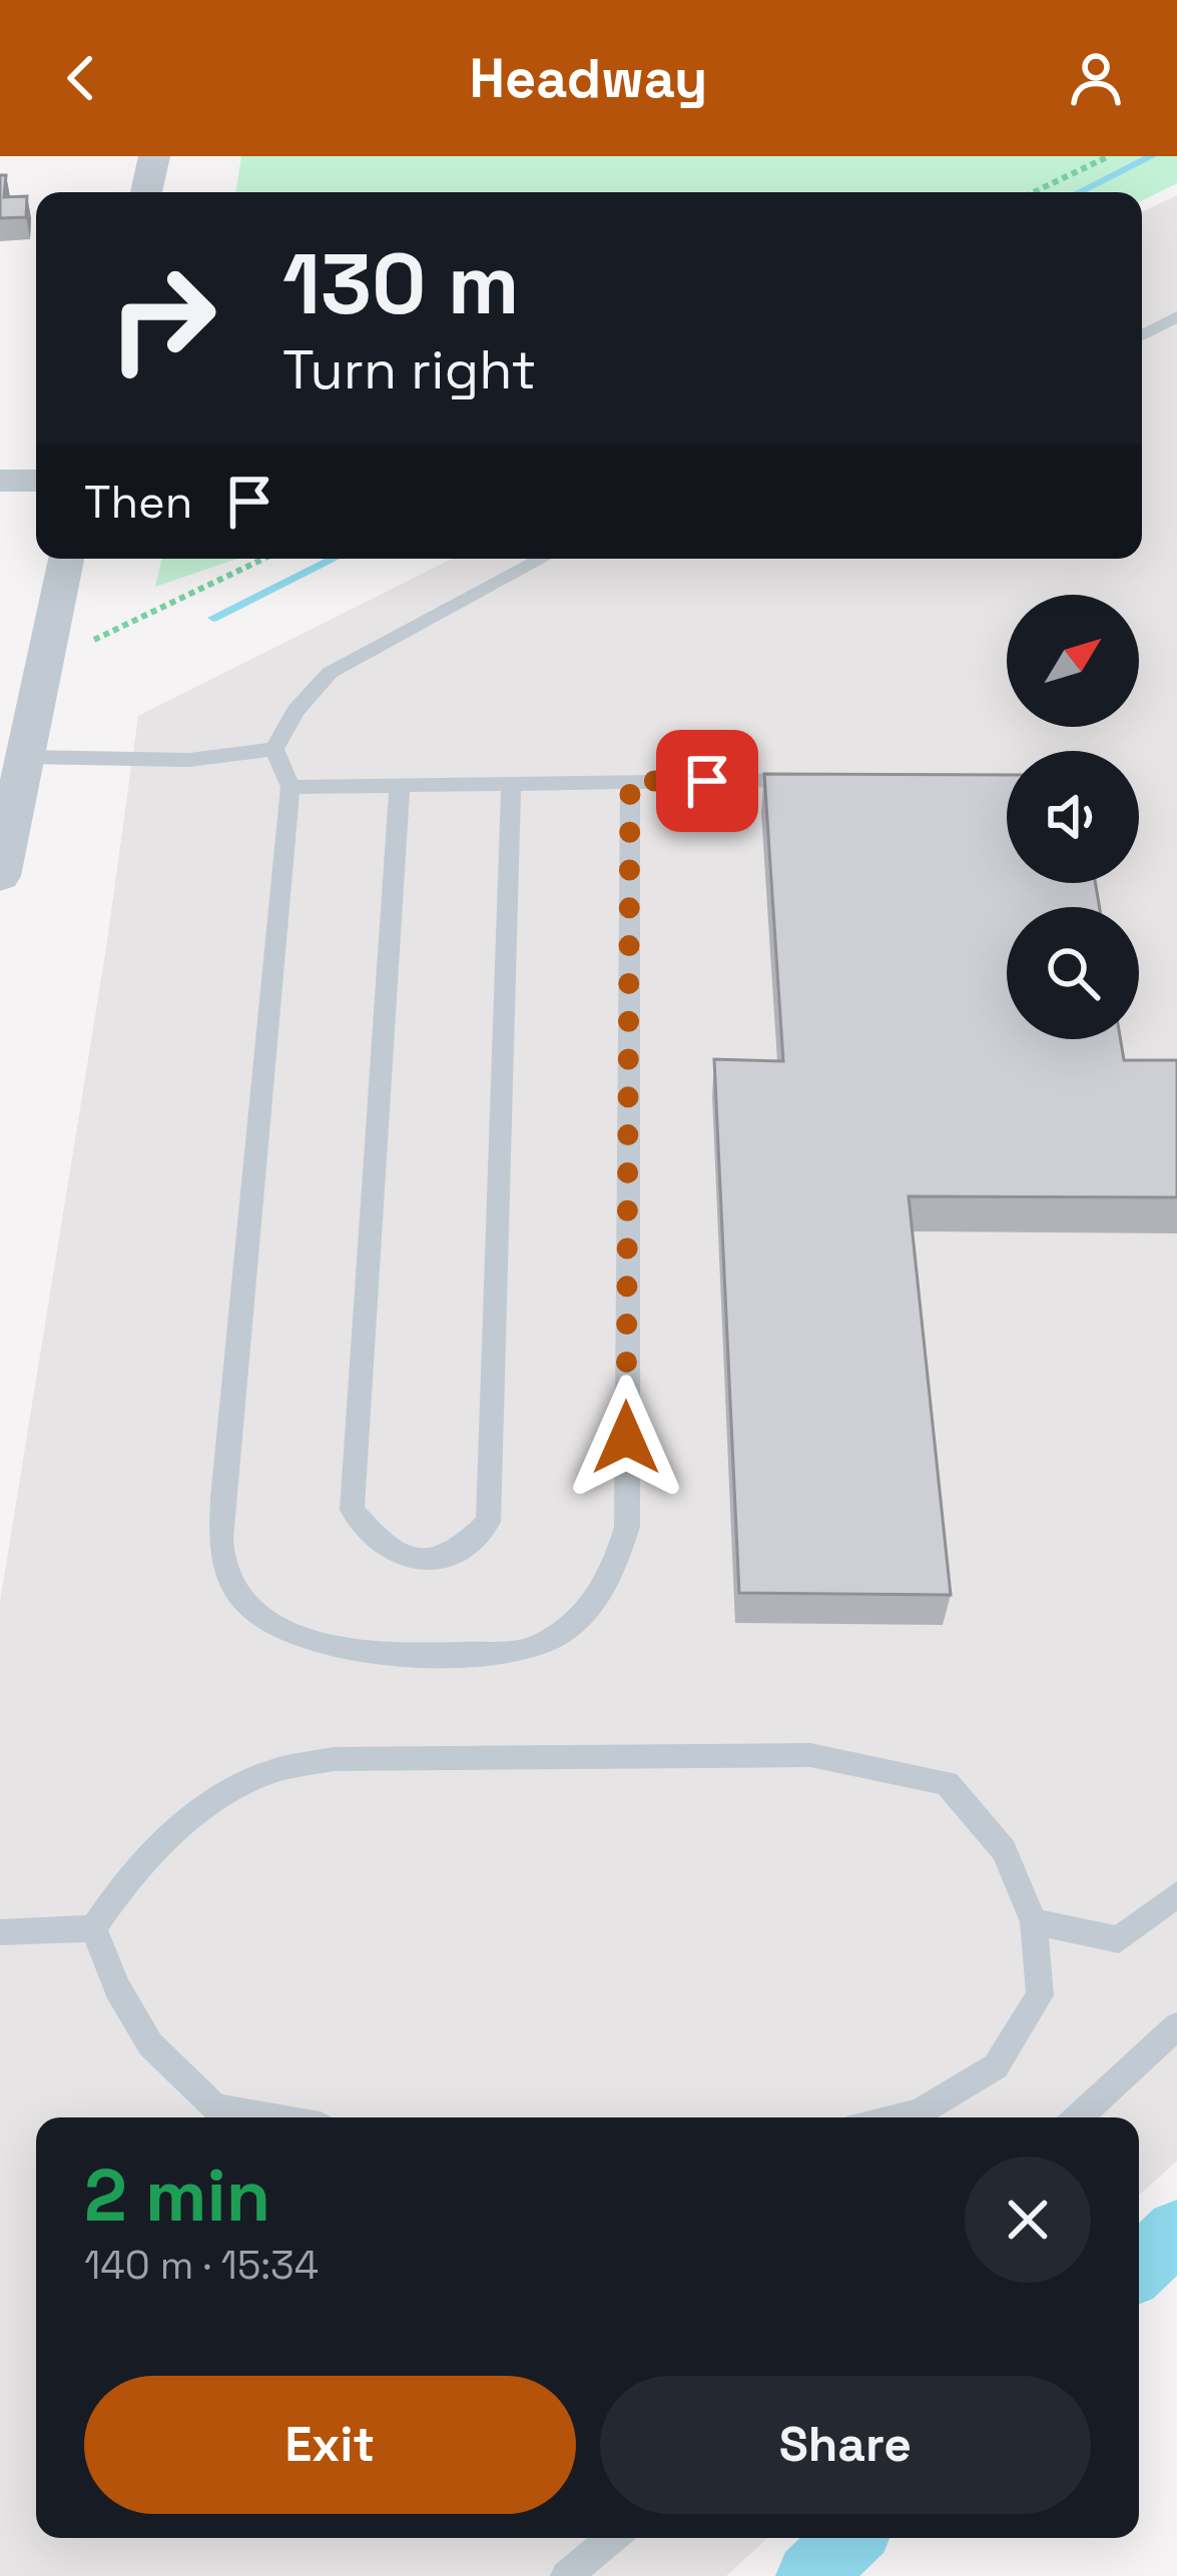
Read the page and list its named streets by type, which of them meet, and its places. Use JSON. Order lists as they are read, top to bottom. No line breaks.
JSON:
{"north":"top right","page":{"header":"Headway","turn":["130 m","Turn right"],"then":"Then","heading":["2 min","140 m · 15:34"],"buttons":["Exit","Share"]}}
